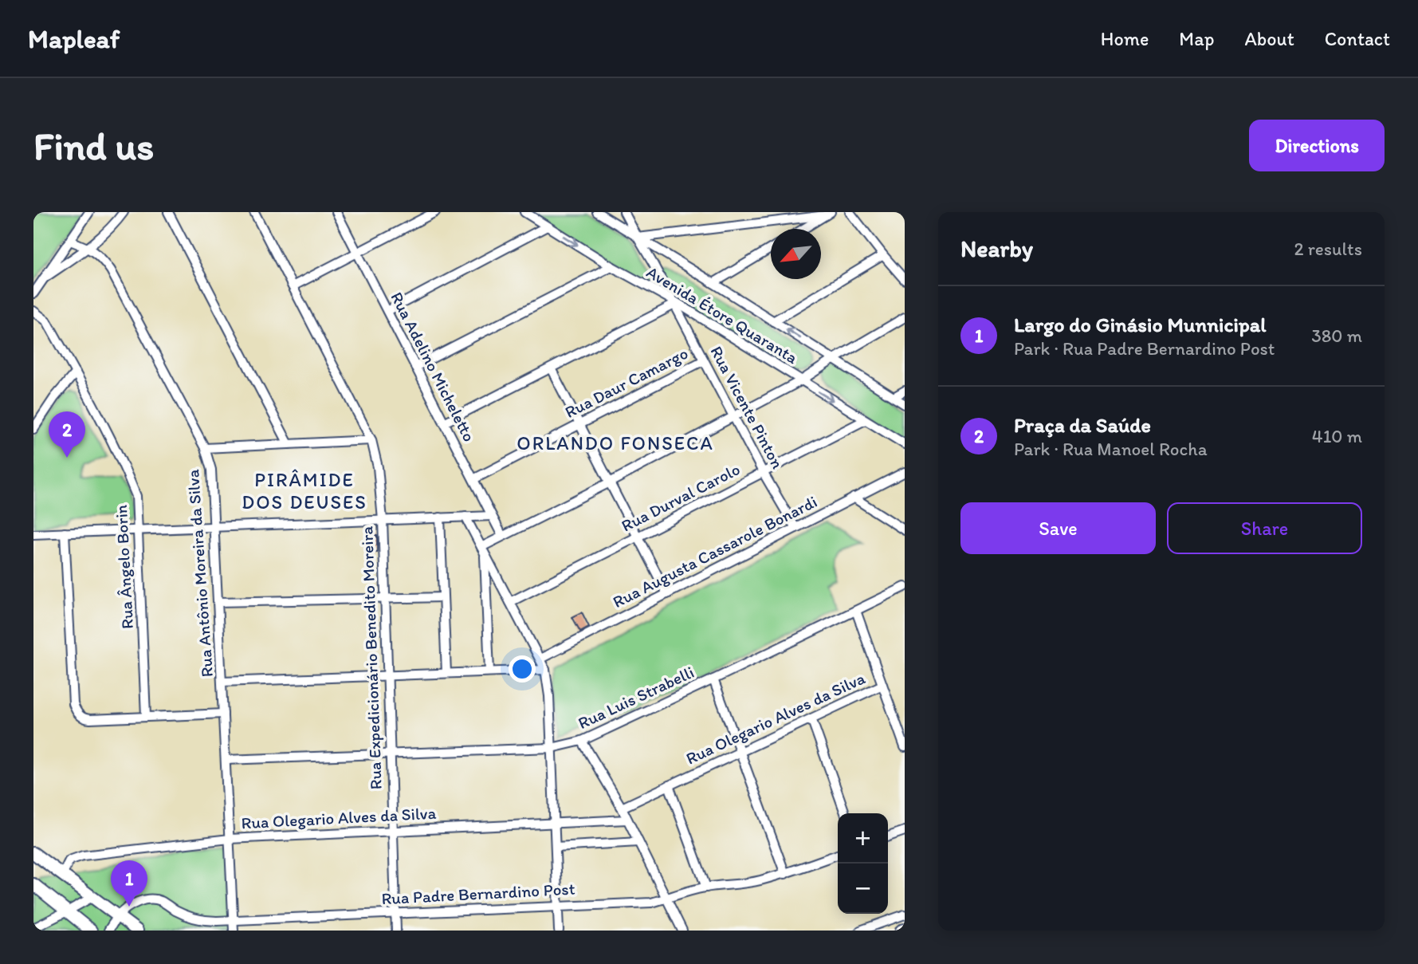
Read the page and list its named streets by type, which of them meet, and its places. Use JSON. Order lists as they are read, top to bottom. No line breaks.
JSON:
{"streets":{"street":["Avenida Étore Quaranta","Rua Adelino Micheletto","Rua Daur Camargo","Rua Vicente Pinton","Rua Durval Carolo","Rua Augusta Cassarole Bonardi","Rua Ângelo Borin","Rua Antônio Moreira da Silva","Rua Expedicionário Benedito Moreira","Rua Luis Strabelli","Rua Olegario Alves da Silva","Rua Padre Bernardino Post"]},"crossings":[["Avenida Étore Quaranta","Rua Vicente Pinton"],["Avenida Étore Quaranta","Rua Durval Carolo"],["Rua Adelino Micheletto","Rua Daur Camargo"],["Rua Daur Camargo","Rua Vicente Pinton"],["Rua Vicente Pinton","Rua Durval Carolo"],["Rua Vicente Pinton","Rua Augusta Cassarole Bonardi"],["Rua Antônio Moreira da Silva","Rua Luis Strabelli"],["Rua Antônio Moreira da Silva","Rua Olegario Alves da Silva"],["Rua Antônio Moreira da Silva","Rua Padre Bernardino Post"],["Rua Expedicionário Benedito Moreira","Rua Luis Strabelli"],["Rua Expedicionário Benedito Moreira","Rua Olegario Alves da Silva"],["Rua Expedicionário Benedito Moreira","Rua Padre Bernardino Post"]],"districts":["ORLANDO FONSECA","PIRÂMIDE DOS DEUSES"],"north":"bottom left","page":{"header":"Mapleaf","nav":["Home","Map","About","Contact"],"buttons":["Directions",["Save","Share"]],"title":"Find us","heading":["Nearby","2 results"],"list":[{"mark":"1","name":"Largo do Ginásio Munnicipal","note":"Park · Rua Padre Bernardino Post","value":"380 m"},{"mark":"2","name":"Praça da Saúde","note":"Park · Rua Manoel Rocha","value":"410 m"}],"pins":["2","1"],"map_buttons":["+","−"]}}
